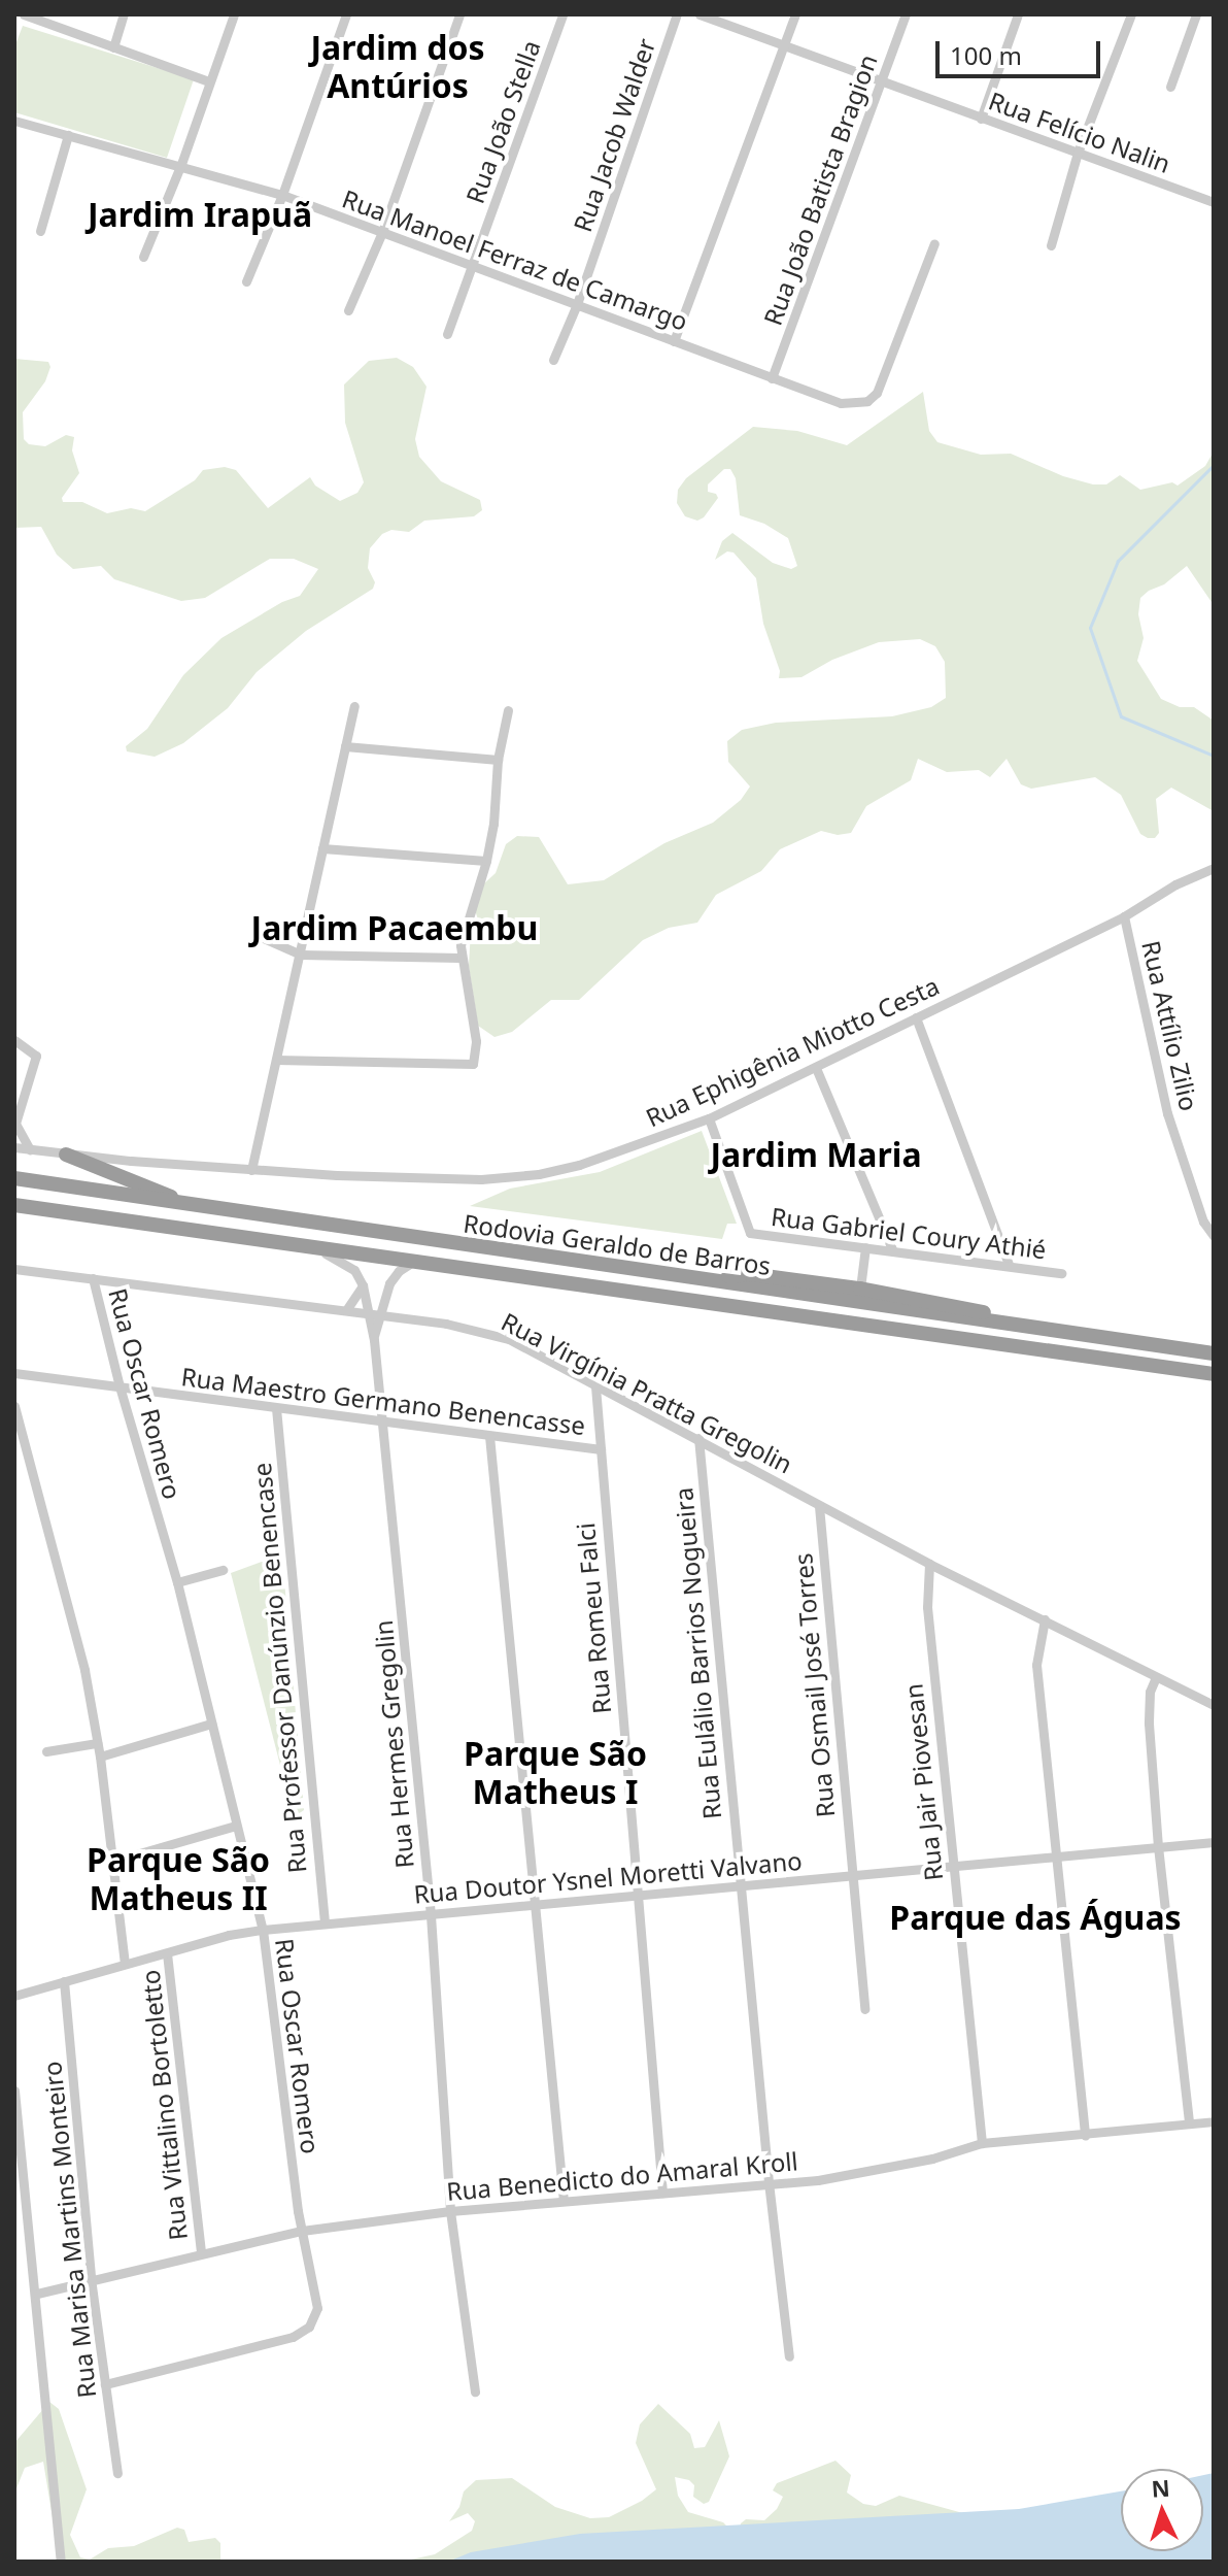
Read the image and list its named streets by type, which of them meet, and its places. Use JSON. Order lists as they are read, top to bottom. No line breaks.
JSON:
{"streets":{"highway":["Rodovia Geraldo de Barros"],"street":["Rua João Stella","Rua Felício Nalin","Rua Jacob Walder","Rua João Batista Bragion","Rua Manoel Ferraz de Camargo","Rua Attílio Zilio","Rua Ephigênia Miotto Cesta","Rua Gabriel Coury Athié","Rua Virgínia Pratta Gregolin","Rua Oscar Romero","Rua Maestro Germano Benencasse","Rua Romeu Falci","Rua Eulálio Barrios Nogueira","Rua Professor Danúnzio Benencase","Rua Osmail José Torres","Rua Hermes Gregolin","Rua Jair Piovesan","Rua Doutor Ysnel Moretti Valvano","Rua Vittalino Bortoletto","Rua Benedicto do Amaral Kroll","Rua Marisa Martins Monteiro"]},"crossings":[["Rua João Stella","Rua Manoel Ferraz de Camargo"],["Rua Felício Nalin","Rua João Batista Bragion"],["Rua Jacob Walder","Rua Manoel Ferraz de Camargo"],["Rua João Batista Bragion","Rua Manoel Ferraz de Camargo"],["Rua Attílio Zilio","Rua Ephigênia Miotto Cesta"],["Rua Ephigênia Miotto Cesta","Rua Gabriel Coury Athié"],["Rodovia Geraldo de Barros","Rua Hermes Gregolin"],["Rua Virgínia Pratta Gregolin","Rua Oscar Romero"],["Rua Virgínia Pratta Gregolin","Rua Romeu Falci"],["Rua Virgínia Pratta Gregolin","Rua Eulálio Barrios Nogueira"],["Rua Virgínia Pratta Gregolin","Rua Osmail José Torres"],["Rua Virgínia Pratta Gregolin","Rua Hermes Gregolin"],["Rua Virgínia Pratta Gregolin","Rua Jair Piovesan"],["Rua Oscar Romero","Rua Maestro Germano Benencasse"],["Rua Oscar Romero","Rua Doutor Ysnel Moretti Valvano"],["Rua Oscar Romero","Rua Benedicto do Amaral Kroll"],["Rua Oscar Romero","Rua Marisa Martins Monteiro"],["Rua Maestro Germano Benencasse","Rua Romeu Falci"],["Rua Maestro Germano Benencasse","Rua Professor Danúnzio Benencase"],["Rua Maestro Germano Benencasse","Rua Hermes Gregolin"],["Rua Romeu Falci","Rua Doutor Ysnel Moretti Valvano"],["Rua Romeu Falci","Rua Benedicto do Amaral Kroll"],["Rua Eulálio Barrios Nogueira","Rua Doutor Ysnel Moretti Valvano"],["Rua Eulálio Barrios Nogueira","Rua Benedicto do Amaral Kroll"],["Rua Professor Danúnzio Benencase","Rua Doutor Ysnel Moretti Valvano"],["Rua Osmail José Torres","Rua Doutor Ysnel Moretti Valvano"],["Rua Hermes Gregolin","Rua Doutor Ysnel Moretti Valvano"],["Rua Hermes Gregolin","Rua Benedicto do Amaral Kroll"],["Rua Jair Piovesan","Rua Doutor Ysnel Moretti Valvano"],["Rua Jair Piovesan","Rua Benedicto do Amaral Kroll"],["Rua Doutor Ysnel Moretti Valvano","Rua Vittalino Bortoletto"],["Rua Doutor Ysnel Moretti Valvano","Rua Marisa Martins Monteiro"],["Rua Vittalino Bortoletto","Rua Benedicto do Amaral Kroll"],["Rua Benedicto do Amaral Kroll","Rua Marisa Martins Monteiro"]],"districts":["Jardim dos Antúrios","Jardim Irapuã","Jardim Pacaembu","Jardim Maria","Parque São Matheus I","Parque São Matheus II","Parque das Águas"],"scale_bar":"100 m","north":"top"}
